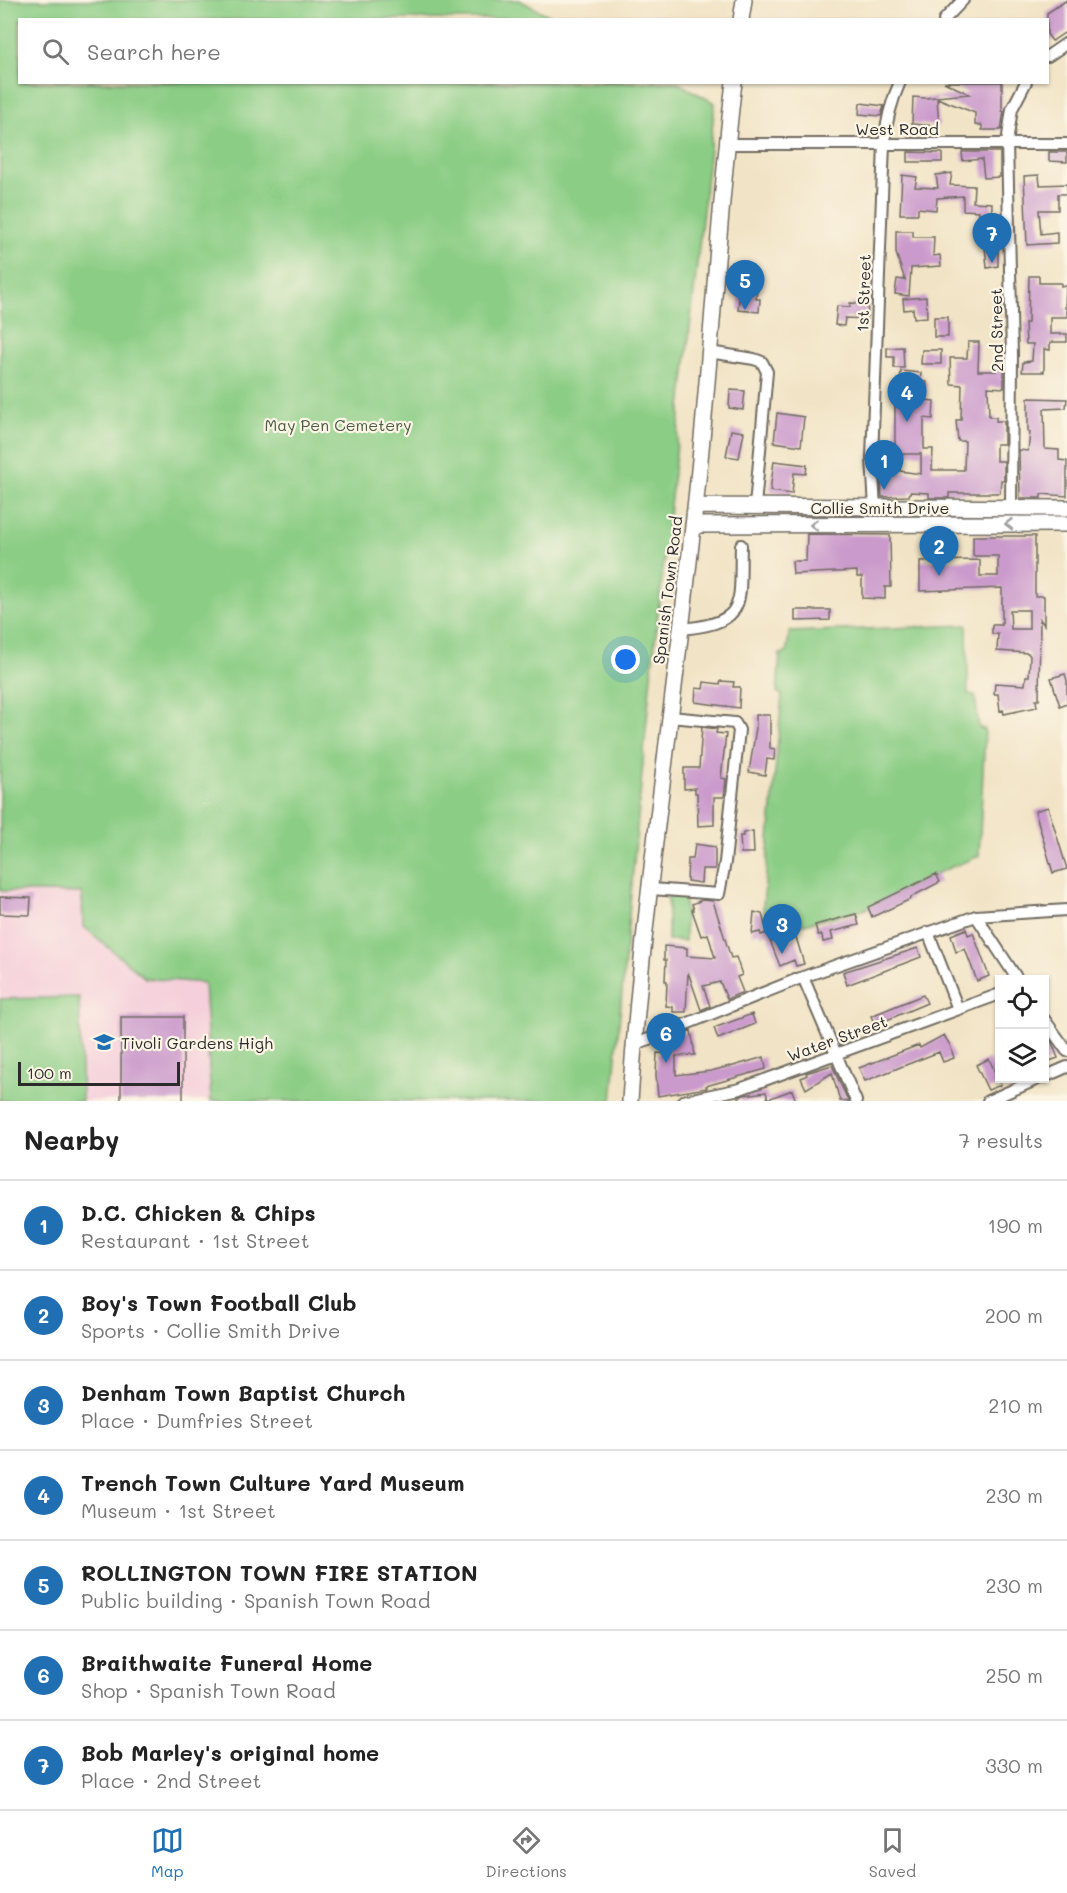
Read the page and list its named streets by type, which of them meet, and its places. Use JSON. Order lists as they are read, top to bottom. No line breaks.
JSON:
{"streets":{"main road":["Collie Smith Drive","Spanish Town Road"],"street":["West Road","1st Street","2nd Street","Water Street"]},"crossings":[["West Road","1st Street"],["West Road","2nd Street"],["West Road","Spanish Town Road"],["1st Street","Collie Smith Drive"],["2nd Street","Collie Smith Drive"],["Collie Smith Drive","Spanish Town Road"]],"parks":["May Pen Cemetery"],"places":{"school or university":["Tivoli Gardens High"]},"scale_bar":"100 m","page":{"search":"Search here","pins":["7","5","4","1","2","3","6"],"scale":"100 m","heading":["Nearby","7 results"],"list":[{"mark":"1","name":"D.C. Chicken & Chips","note":"Restaurant · 1st Street","value":"190 m"},{"mark":"2","name":"Boy's Town Football Club","note":"Sports · Collie Smith Drive","value":"200 m"},{"mark":"3","name":"Denham Town Baptist Church","note":"Place · Dumfries Street","value":"210 m"},{"mark":"4","name":"Trench Town Culture Yard Museum","note":"Museum · 1st Street","value":"230 m"},{"mark":"5","name":"ROLLINGTON TOWN FIRE STATION","note":"Public building · Spanish Town Road","value":"230 m"},{"mark":"6","name":"Braithwaite Funeral Home","note":"Shop · Spanish Town Road","value":"250 m"},{"mark":"7","name":"Bob Marley's original home","note":"Place · 2nd Street","value":"330 m"}],"nav":["Map","Directions","Saved"]}}
